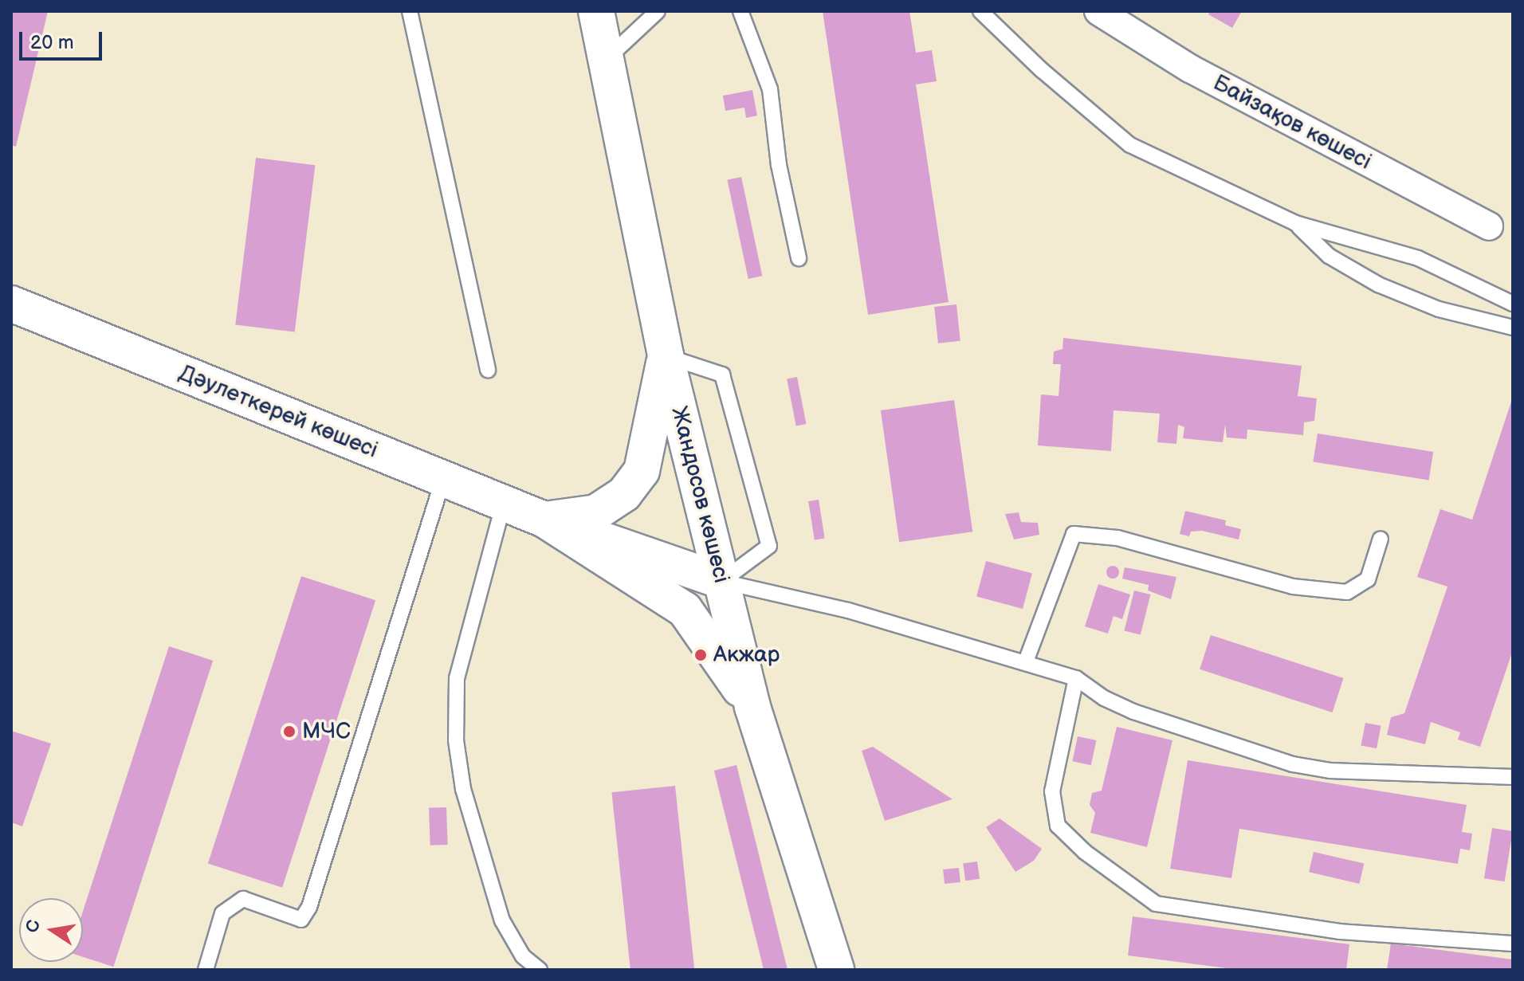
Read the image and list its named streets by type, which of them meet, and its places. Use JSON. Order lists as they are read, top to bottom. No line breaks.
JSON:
{"streets":{"main road":["Дәулеткерей көшесі","Жандосов көшесі"],"street":["Байзақов көшесі"]},"places":["Акжар","МЧС"],"scale_bar":"20 m","north":"left"}
